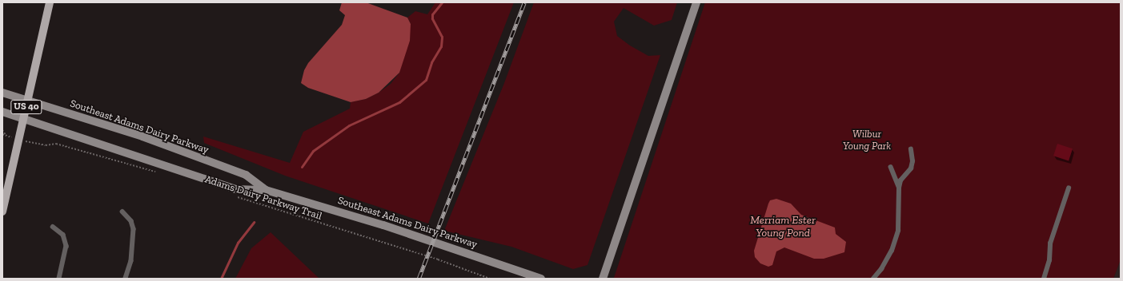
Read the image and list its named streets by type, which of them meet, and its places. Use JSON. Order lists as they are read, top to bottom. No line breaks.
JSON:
{"streets":{"main road":["US 40","Southeast Adams Dairy Parkway"],"path":["Adams Dairy Parkway Trail"]},"crossings":[["US 40","Southeast Adams Dairy Parkway"]],"water":["Merriam Ester Young Pond"],"parks":["Wilbur Young Park"]}
